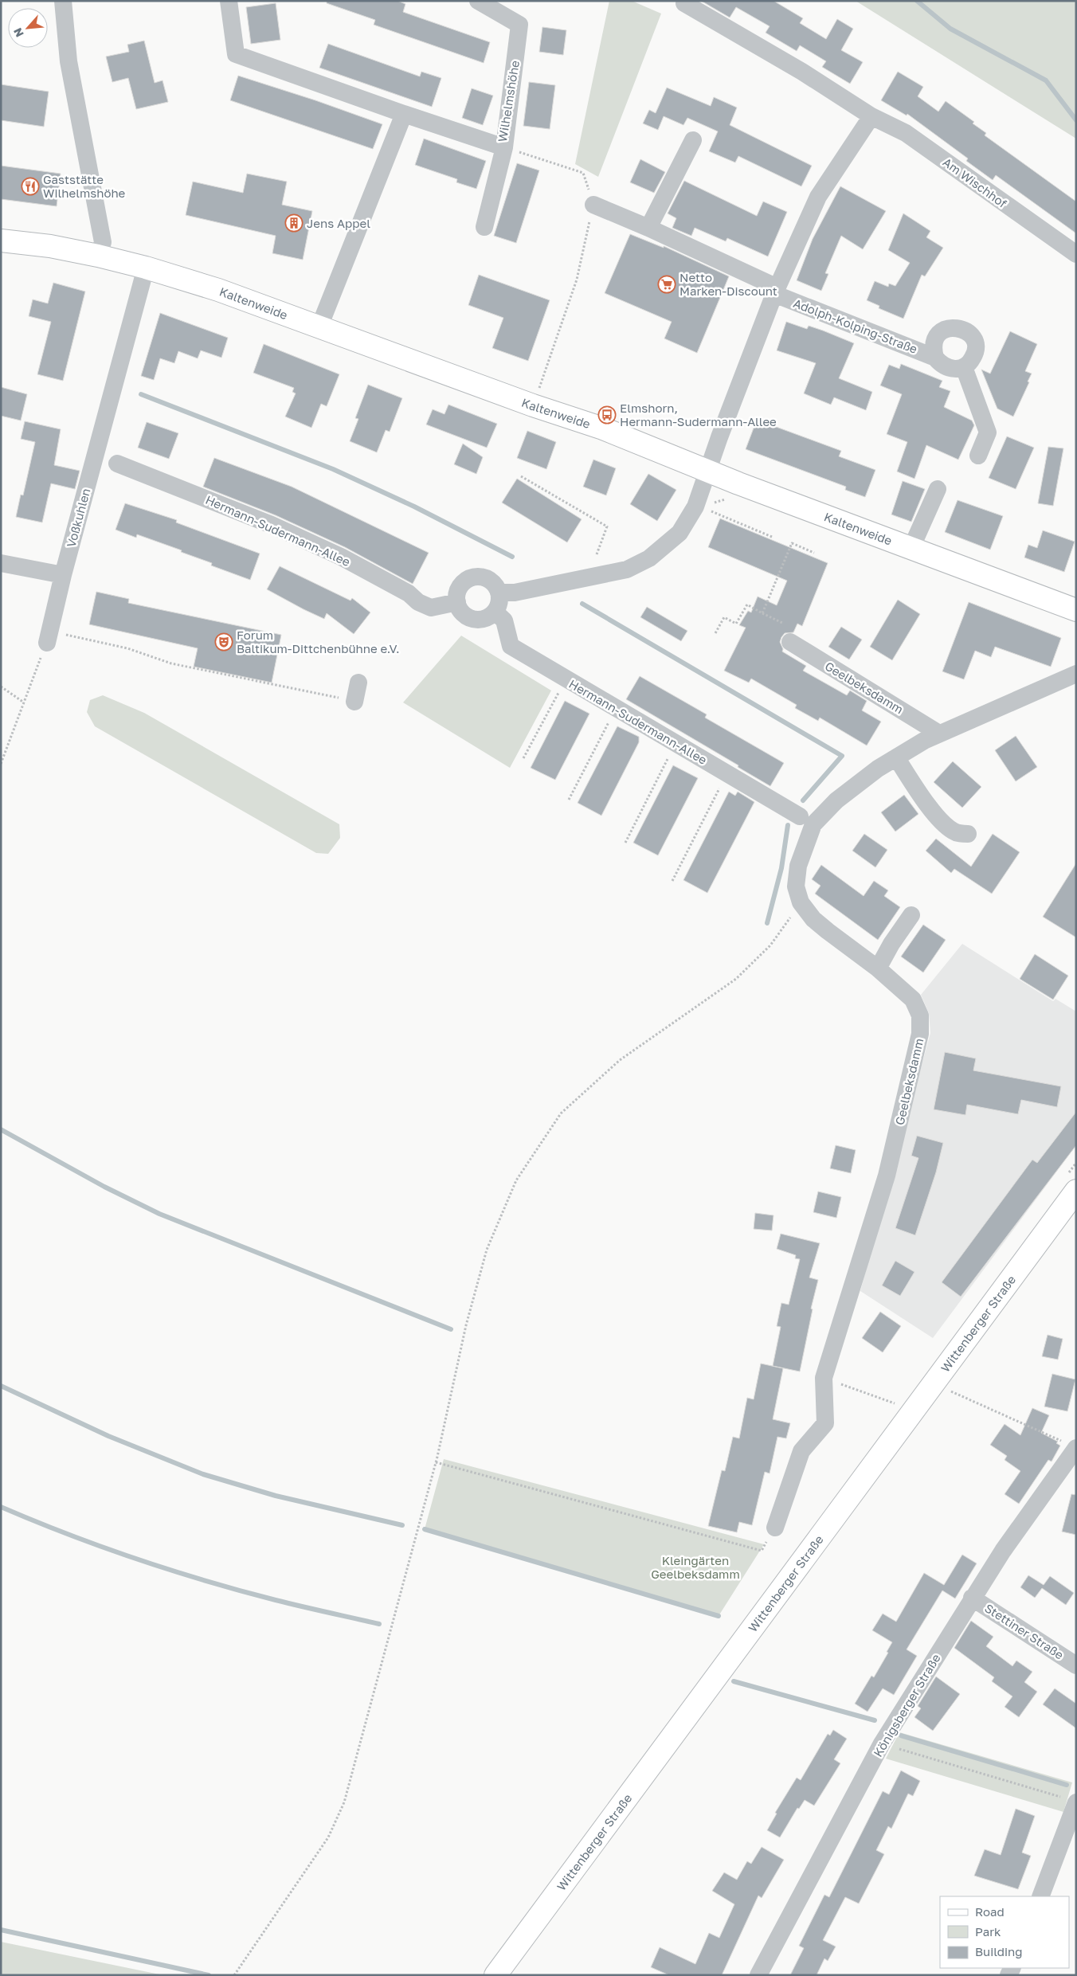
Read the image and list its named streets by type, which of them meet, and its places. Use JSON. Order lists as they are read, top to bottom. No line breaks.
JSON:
{"streets":{"main road":["Kaltenweide","Wittenberger Straße"],"street":["Wilhelmshöhe","Am Wischhof","Adolph-Kolping-Straße","Voßkuhlen","Hermann-Sudermann-Allee","Geelbeksdamm","Stettiner Straße","Königsberger Straße"]},"crossings":[["Kaltenweide","Voßkuhlen"],["Stettiner Straße","Königsberger Straße"]],"parks":["Kleingärten Geelbeksdamm"],"places":{"restaurant":["Gaststätte Wilhelmshöhe"],"building":["Jens Appel"],"supermarket":["Netto Marken-Discount"],"bus stop":["Elmshorn, Hermann-Sudermann-Allee"],"theatre":["Forum Baltikum-Dittchenbühne e.V."]},"legend":["Road","Park","Building"],"north":"bottom left"}
